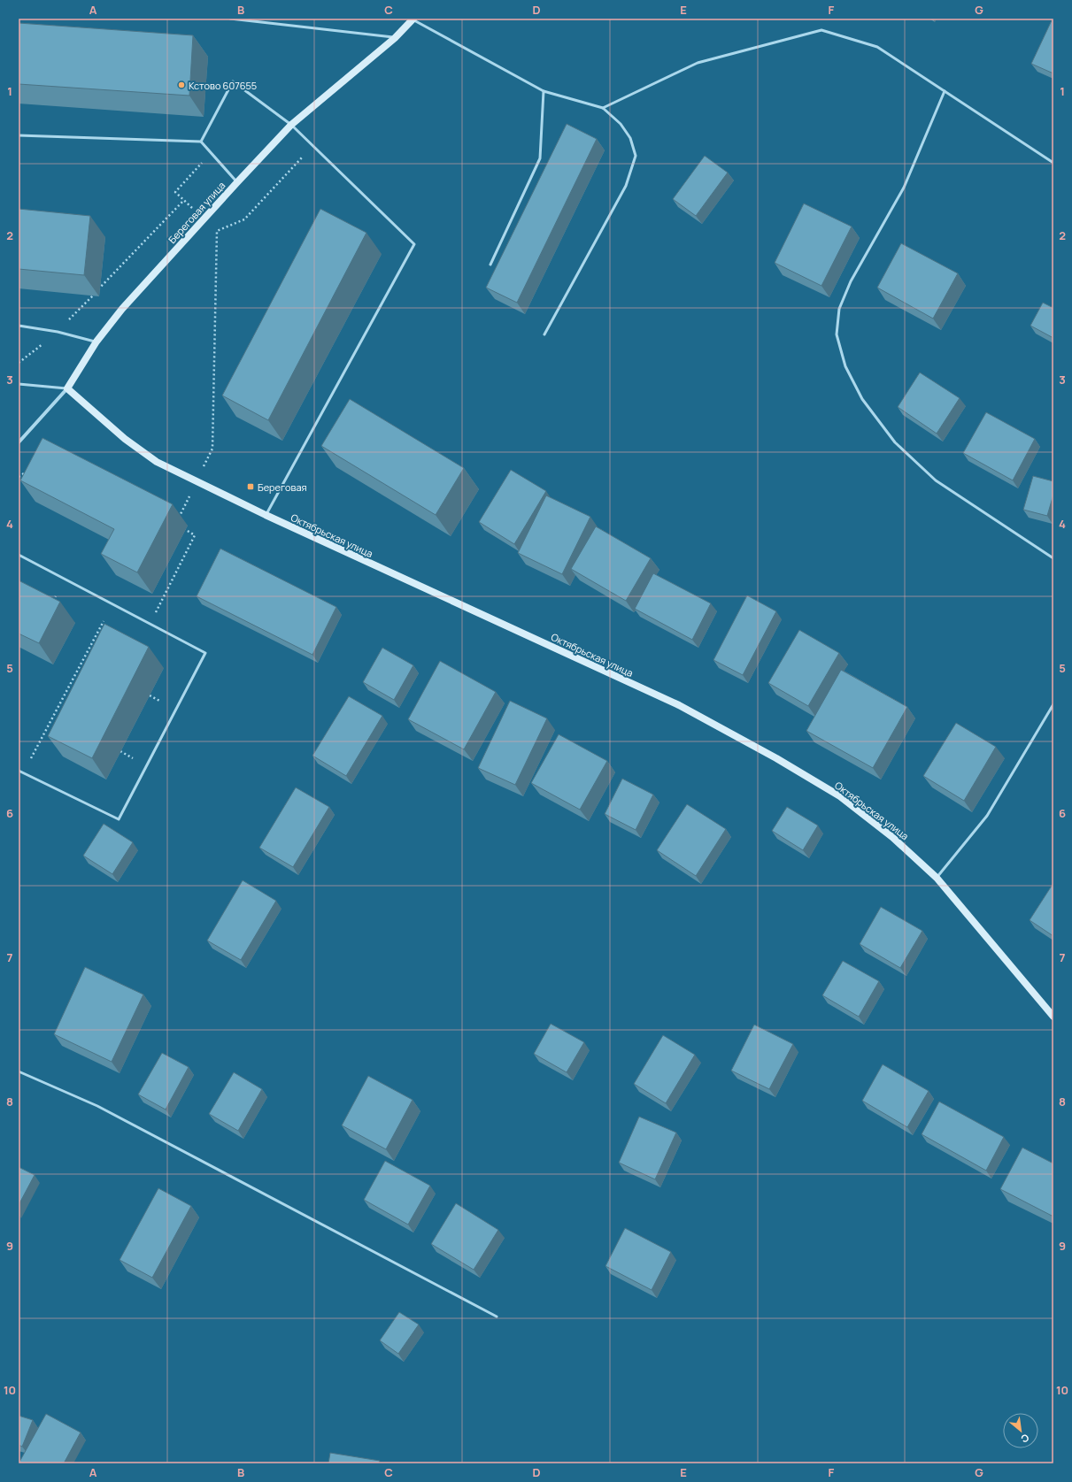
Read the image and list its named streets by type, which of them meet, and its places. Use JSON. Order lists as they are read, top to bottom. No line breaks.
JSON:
{"streets":{"street":["Береговая улица","Октябрьская улица"]},"crossings":[["Береговая улица","Октябрьская улица"]],"places":{"other":["Кстово 607655"],"transit":["Береговая"]},"north":"bottom right","grid":{"columns":["A","B","C","D","E","F","G"],"rows":["1","2","3","4","5","6","7","8","9","10"]}}
